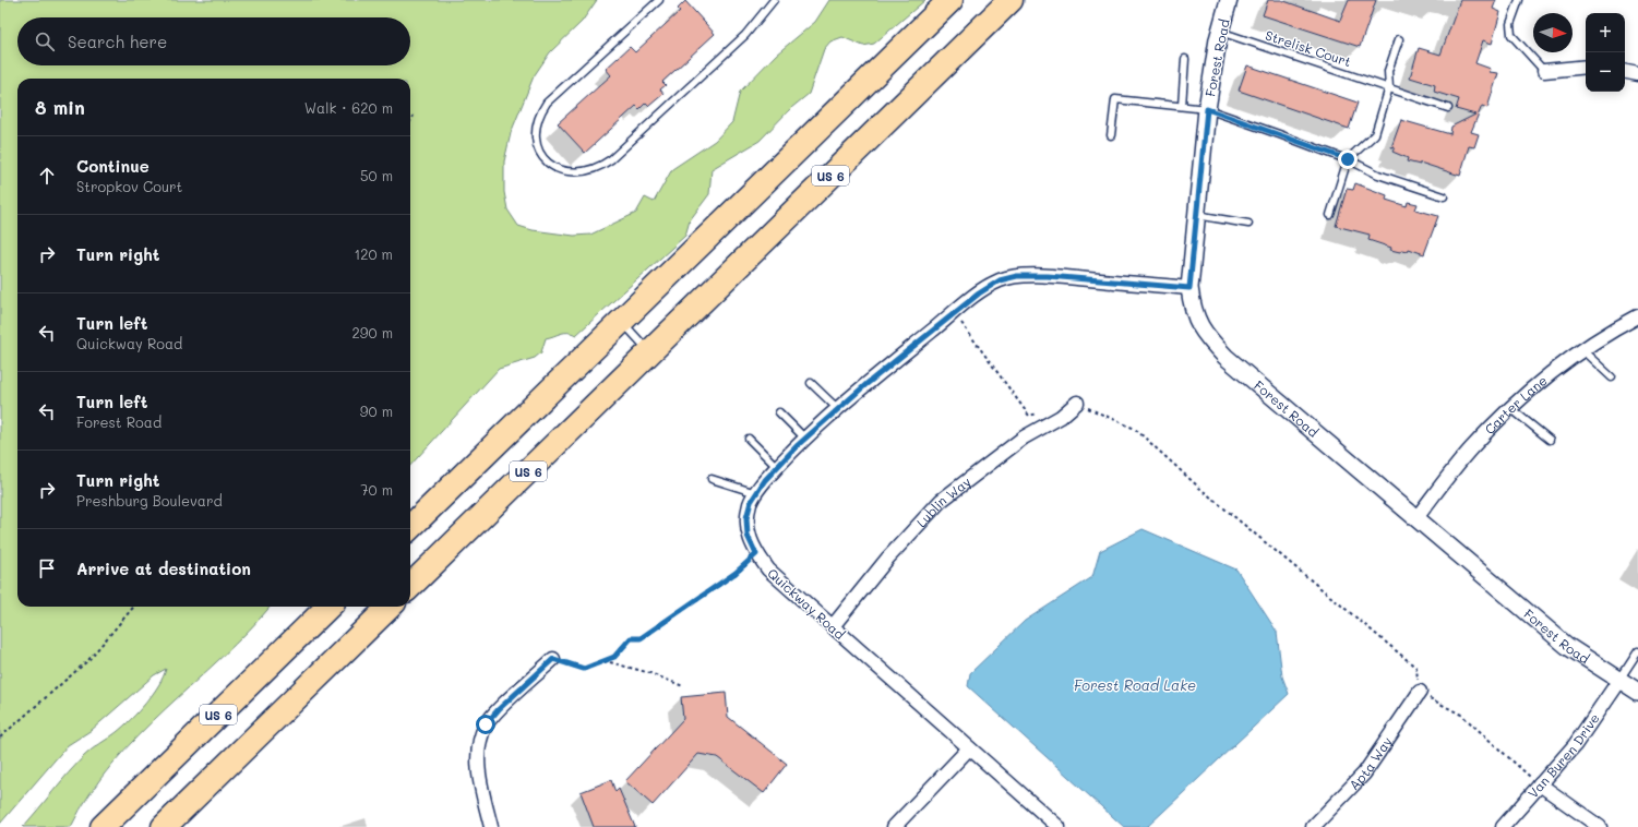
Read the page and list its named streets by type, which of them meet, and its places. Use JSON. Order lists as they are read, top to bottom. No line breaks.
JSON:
{"streets":{"highway":["US 6"],"street":["Forest Road","Carter Lane","Lublin Way","Quickway Road","Van Buren Drive","Apta Way"],"lane":["Strelisk Court"]},"crossings":[["Strelisk Court","Forest Road"],["Forest Road","Carter Lane"],["Forest Road","Quickway Road"],["Forest Road","Van Buren Drive"],["Lublin Way","Quickway Road"]],"water":["Forest Road Lake"],"north":"right","page":{"map_buttons":["+","−"],"search":"Search here","heading":["8 min","Walk · 620 m"],"list":[["Continue","Stropkov Court","50 m"],["Turn right","120 m"],["Turn left","Quickway Road","290 m"],["Turn left","Forest Road","90 m"],["Turn right","Preshburg Boulevard","70 m"],"Arrive at destination"]}}
